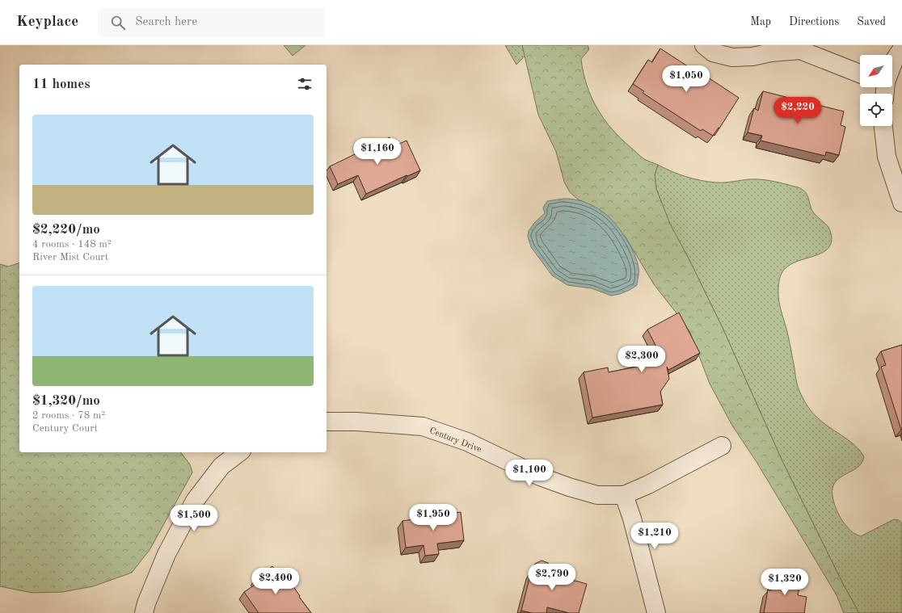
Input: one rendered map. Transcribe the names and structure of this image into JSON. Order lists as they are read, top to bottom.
{
  "streets": {
    "street": ["Century Drive"]
  },
  "north": "bottom left",
  "page": {
    "header": "Keyplace",
    "search": "Search here",
    "nav": ["Map", "Directions", "Saved"],
    "heading": "11 homes",
    "price": [
      "$1,050",
      "$2,220",
      "$1,160",
      "$2,300",
      "$1,100",
      "$1,950",
      "$1,500",
      "$1,210",
      "$2,790",
      "$2,400",
      "$1,320"
    ],
    "list": [
      {
        "name": "$2,220/mo",
        "note": "4 rooms · 148 m² · River Mist Court"
      },
      {
        "name": "$1,320/mo",
        "note": "2 rooms · 78 m² · Century Court"
      }
    ]
  }
}
